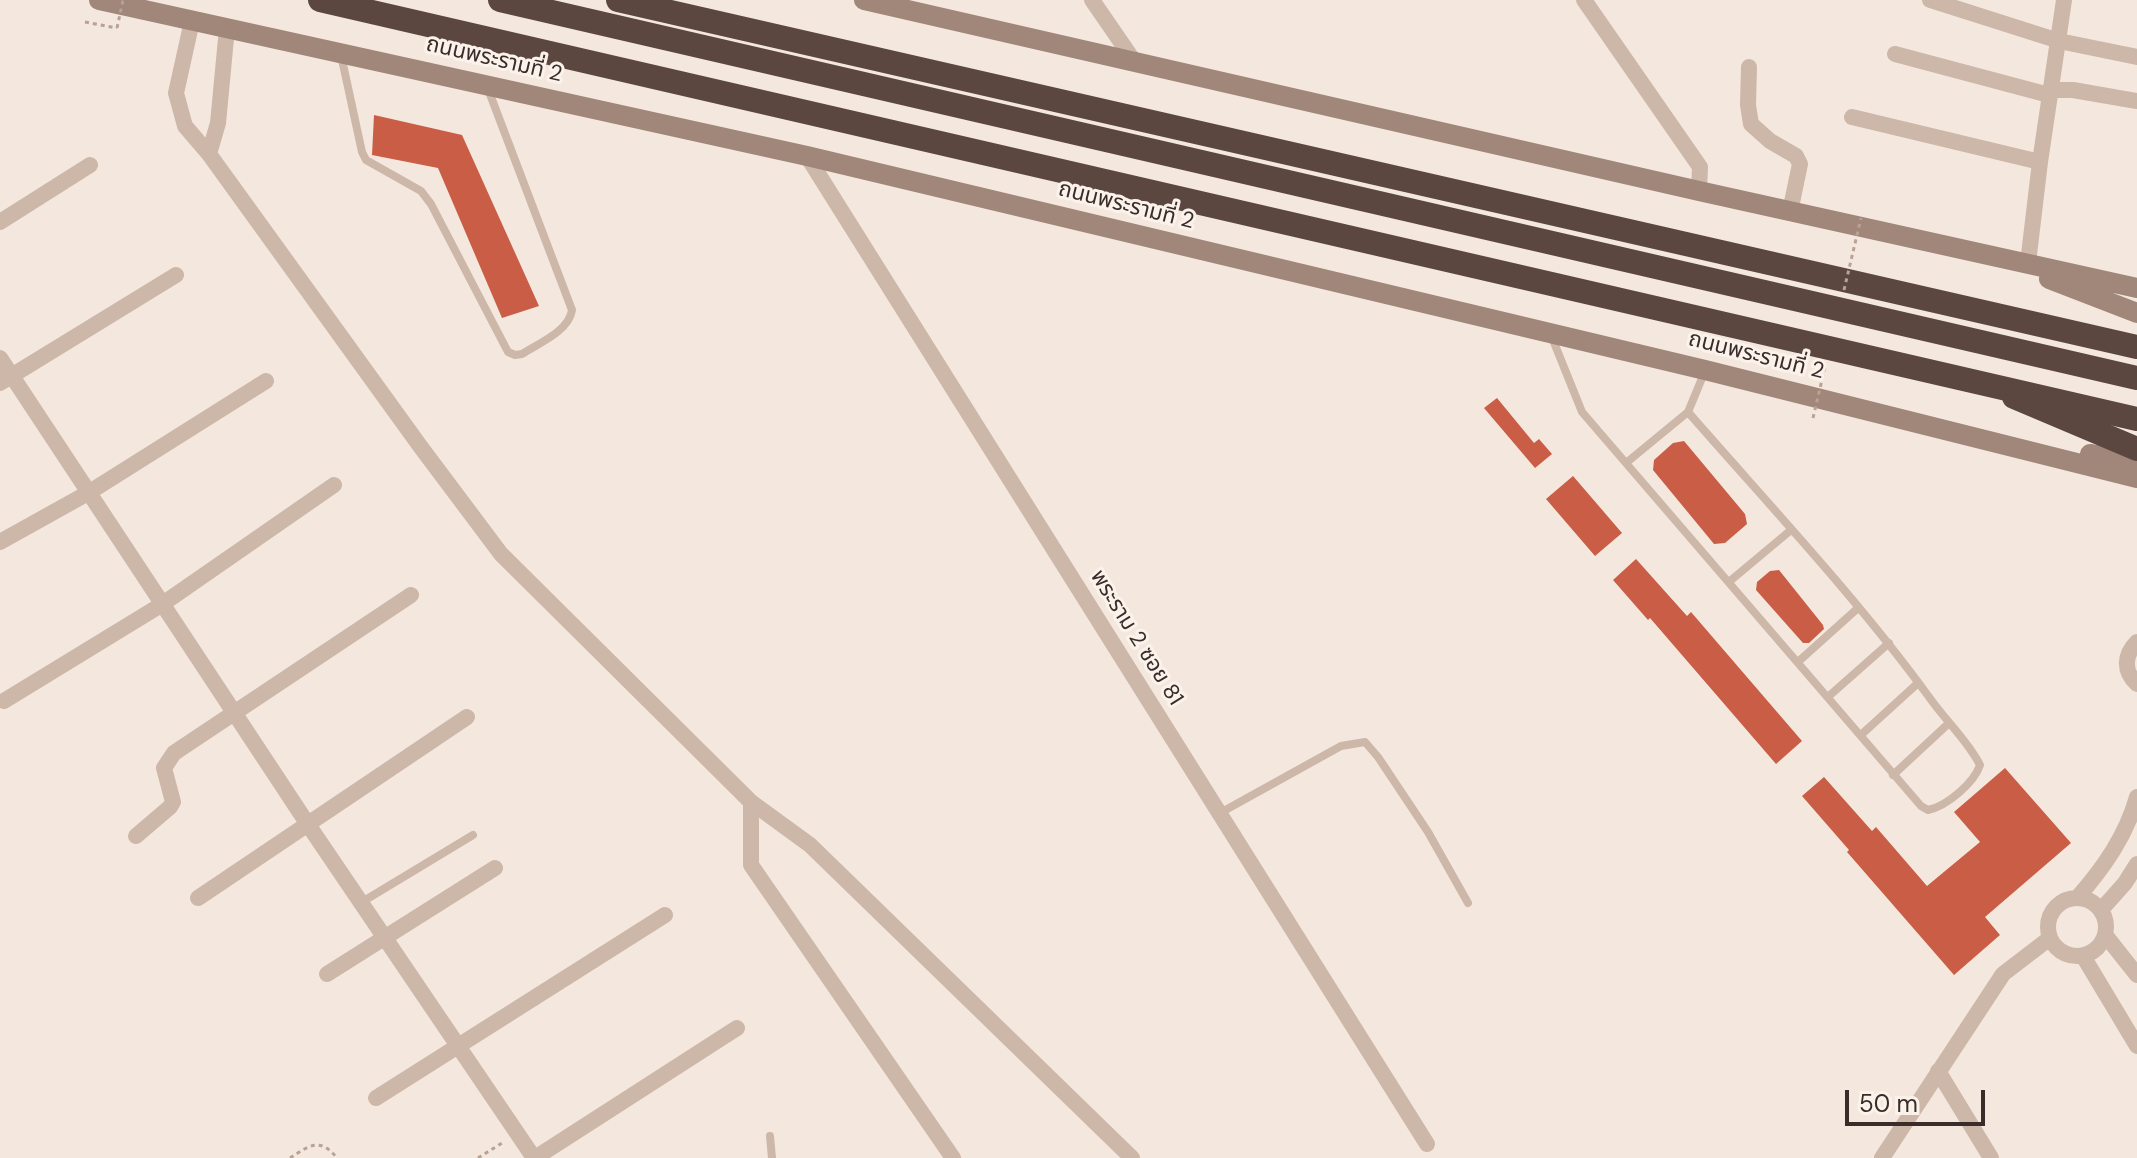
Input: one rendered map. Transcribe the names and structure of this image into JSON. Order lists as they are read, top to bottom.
{
  "streets": {
    "highway": ["ถนนพระรามที่ 2"],
    "street": ["พระราม 2 ซอย 81"]
  },
  "crossings": [
    ["ถนนพระรามที่ 2", "พระราม 2 ซอย 81"]
  ],
  "scale_bar": "50 m"
}
